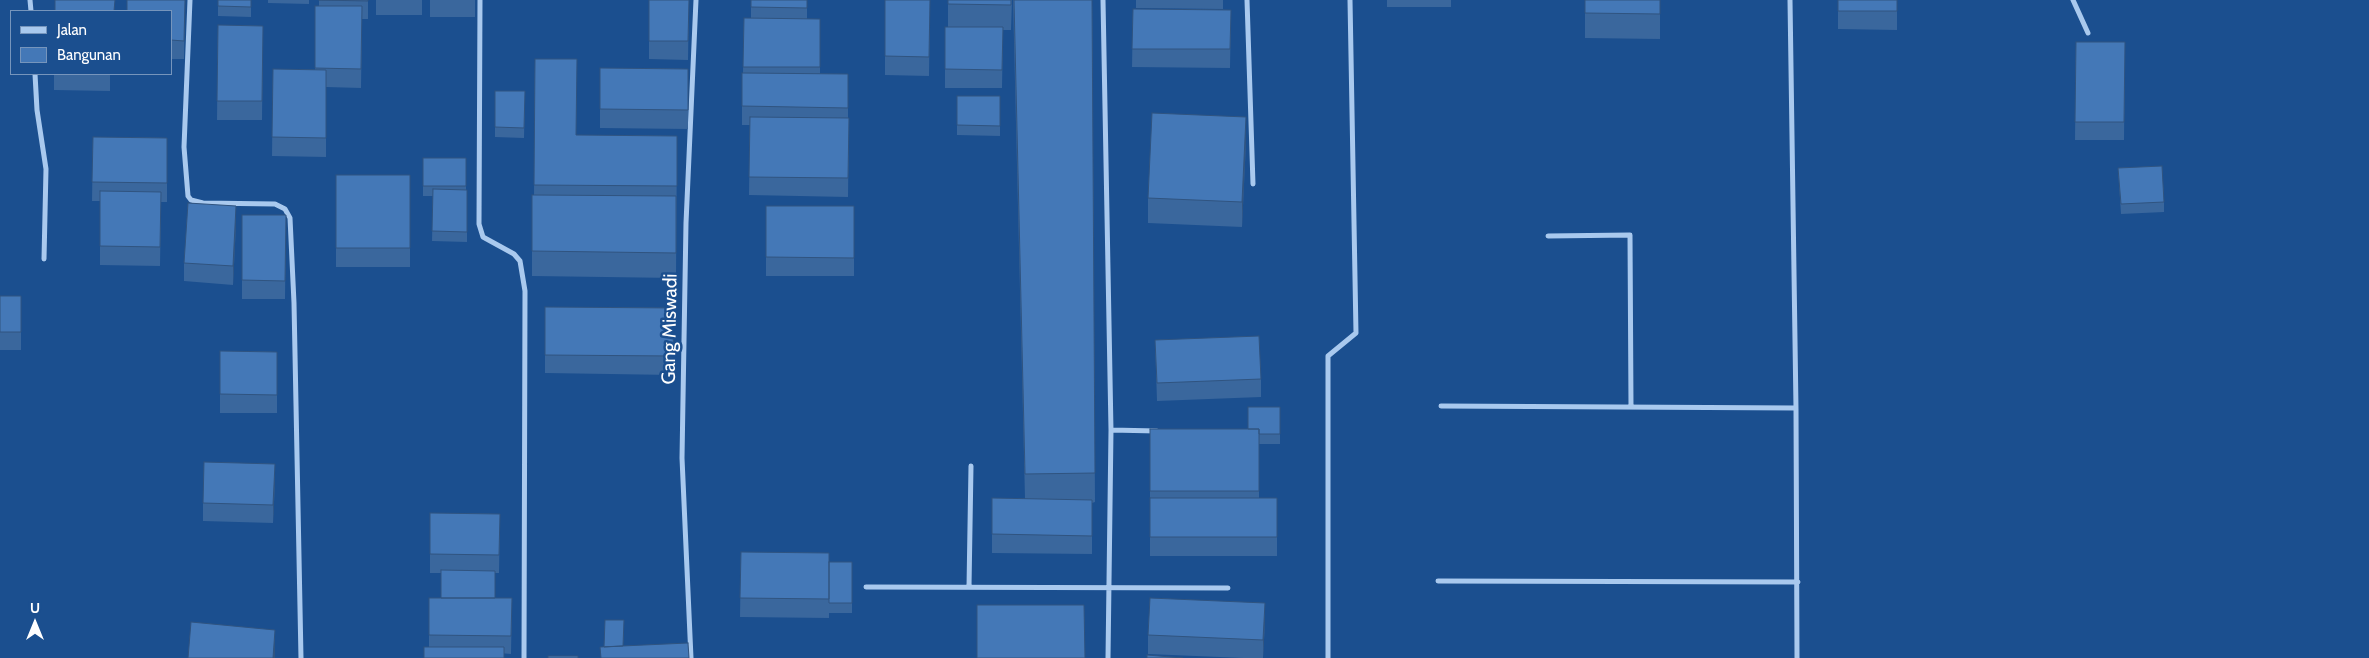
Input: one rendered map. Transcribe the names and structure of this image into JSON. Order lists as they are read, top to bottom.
{
  "streets": {
    "street": ["Gang Miswadi"]
  },
  "legend": ["Jalan", "Bangunan"],
  "north": "top"
}
